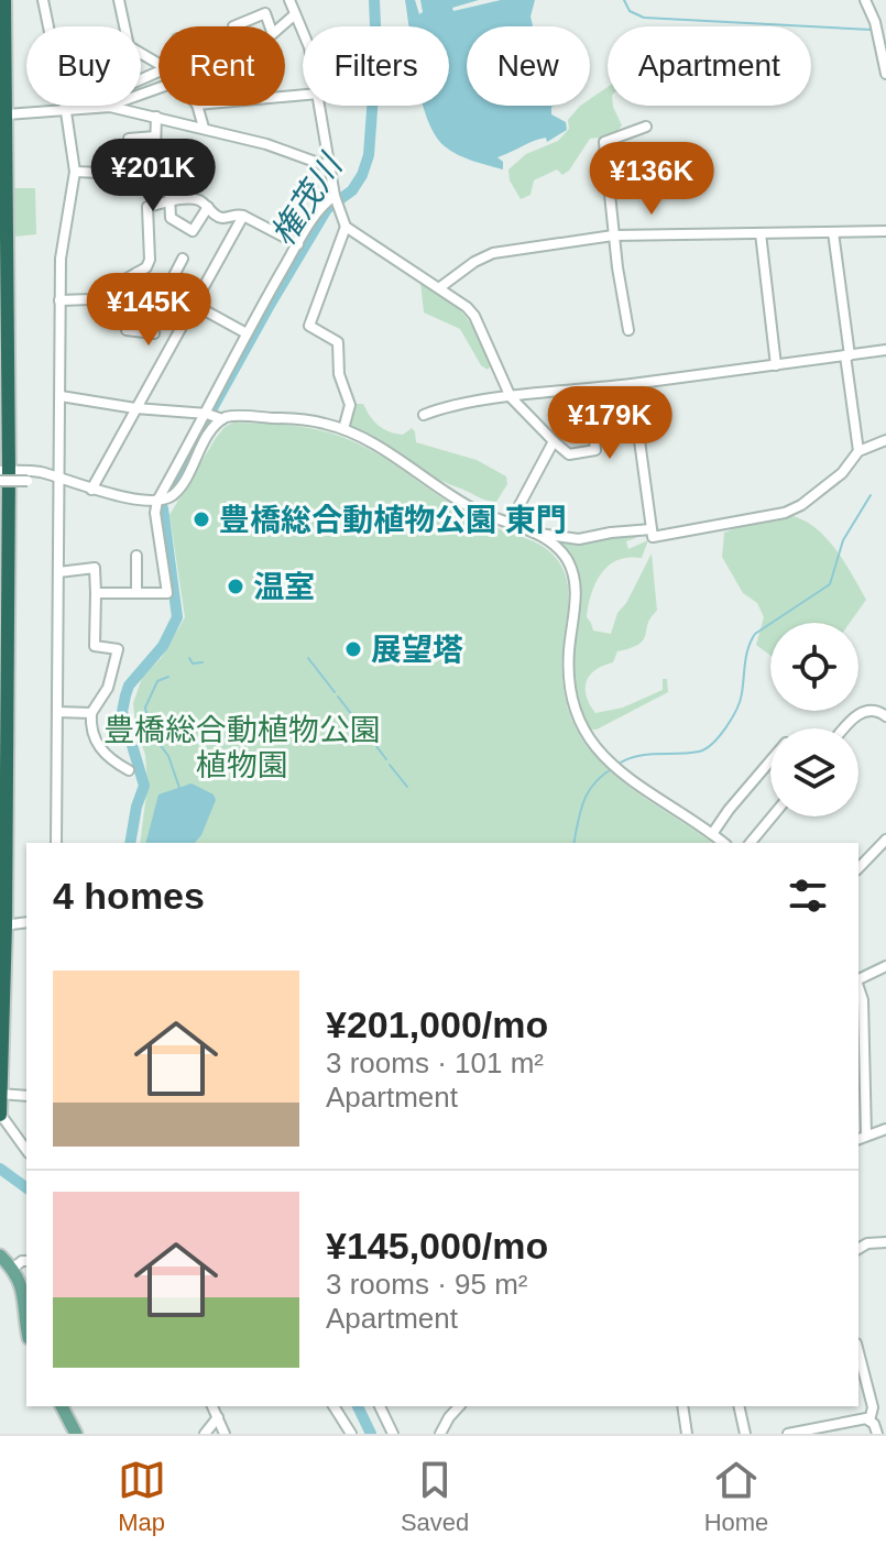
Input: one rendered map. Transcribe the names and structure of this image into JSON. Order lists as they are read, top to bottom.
{
  "water": ["権茂川"],
  "parks": ["豊橋総合動植物公園 植物園"],
  "places": ["豊橋総合動植物公園 東門", "温室", "展望塔"],
  "page": {
    "chip": [
      "Buy",
      "Rent",
      "Filters",
      "New",
      "Apartment"
    ],
    "price": [
      "¥201K",
      "¥136K",
      "¥145K",
      "¥179K"
    ],
    "heading": "4 homes",
    "list": [
      {
        "name": "¥201,000/mo",
        "note": "3 rooms · 101 m² · Apartment"
      },
      {
        "name": "¥145,000/mo",
        "note": "3 rooms · 95 m² · Apartment"
      }
    ],
    "tabs": ["Map", "Saved", "Home"]
  }
}
